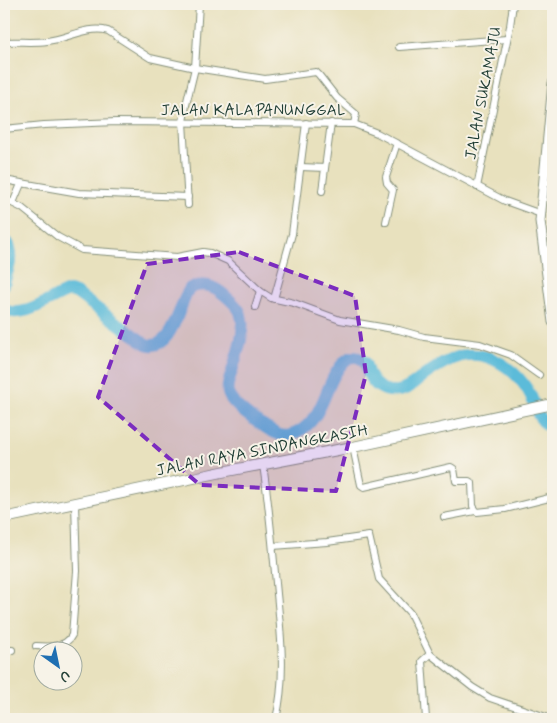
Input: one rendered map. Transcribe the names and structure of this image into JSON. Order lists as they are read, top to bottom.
{
  "streets": {
    "highway": ["JALAN RAYA SINDANGKASIH"],
    "street": ["JALAN SUKAMAJU", "JALAN KALAPANUNGGAL"]
  },
  "crossings": [
    ["JALAN SUKAMAJU", "JALAN KALAPANUNGGAL"]
  ],
  "north": "bottom right"
}
